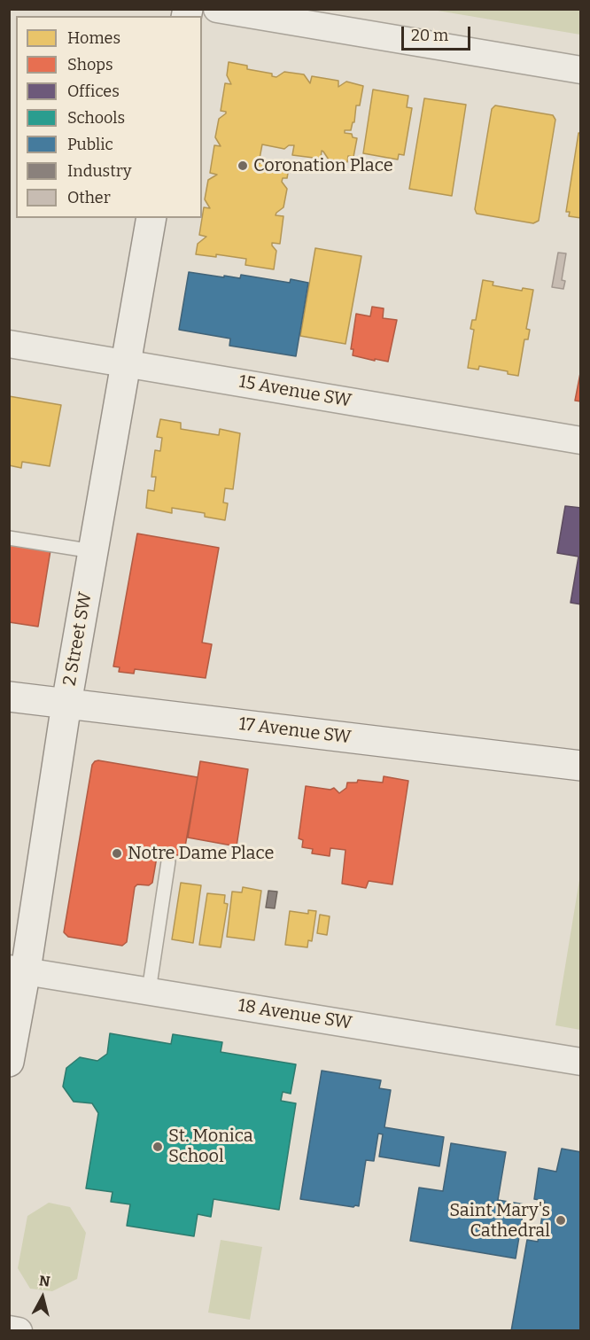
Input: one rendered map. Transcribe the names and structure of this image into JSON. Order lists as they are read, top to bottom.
{
  "streets": {
    "street": [
      "15 Avenue SW",
      "2 Street SW",
      "17 Avenue SW",
      "18 Avenue SW"
    ]
  },
  "crossings": [
    ["15 Avenue SW", "2 Street SW"],
    ["2 Street SW", "17 Avenue SW"],
    ["2 Street SW", "18 Avenue SW"]
  ],
  "places": [
    "Coronation Place",
    "Notre Dame Place",
    "St. Monica School",
    "Saint Mary's Cathedral"
  ],
  "legend": [
    "Homes",
    "Shops",
    "Offices",
    "Schools",
    "Public",
    "Industry",
    "Other"
  ],
  "scale_bar": "20 m",
  "north": "top"
}
